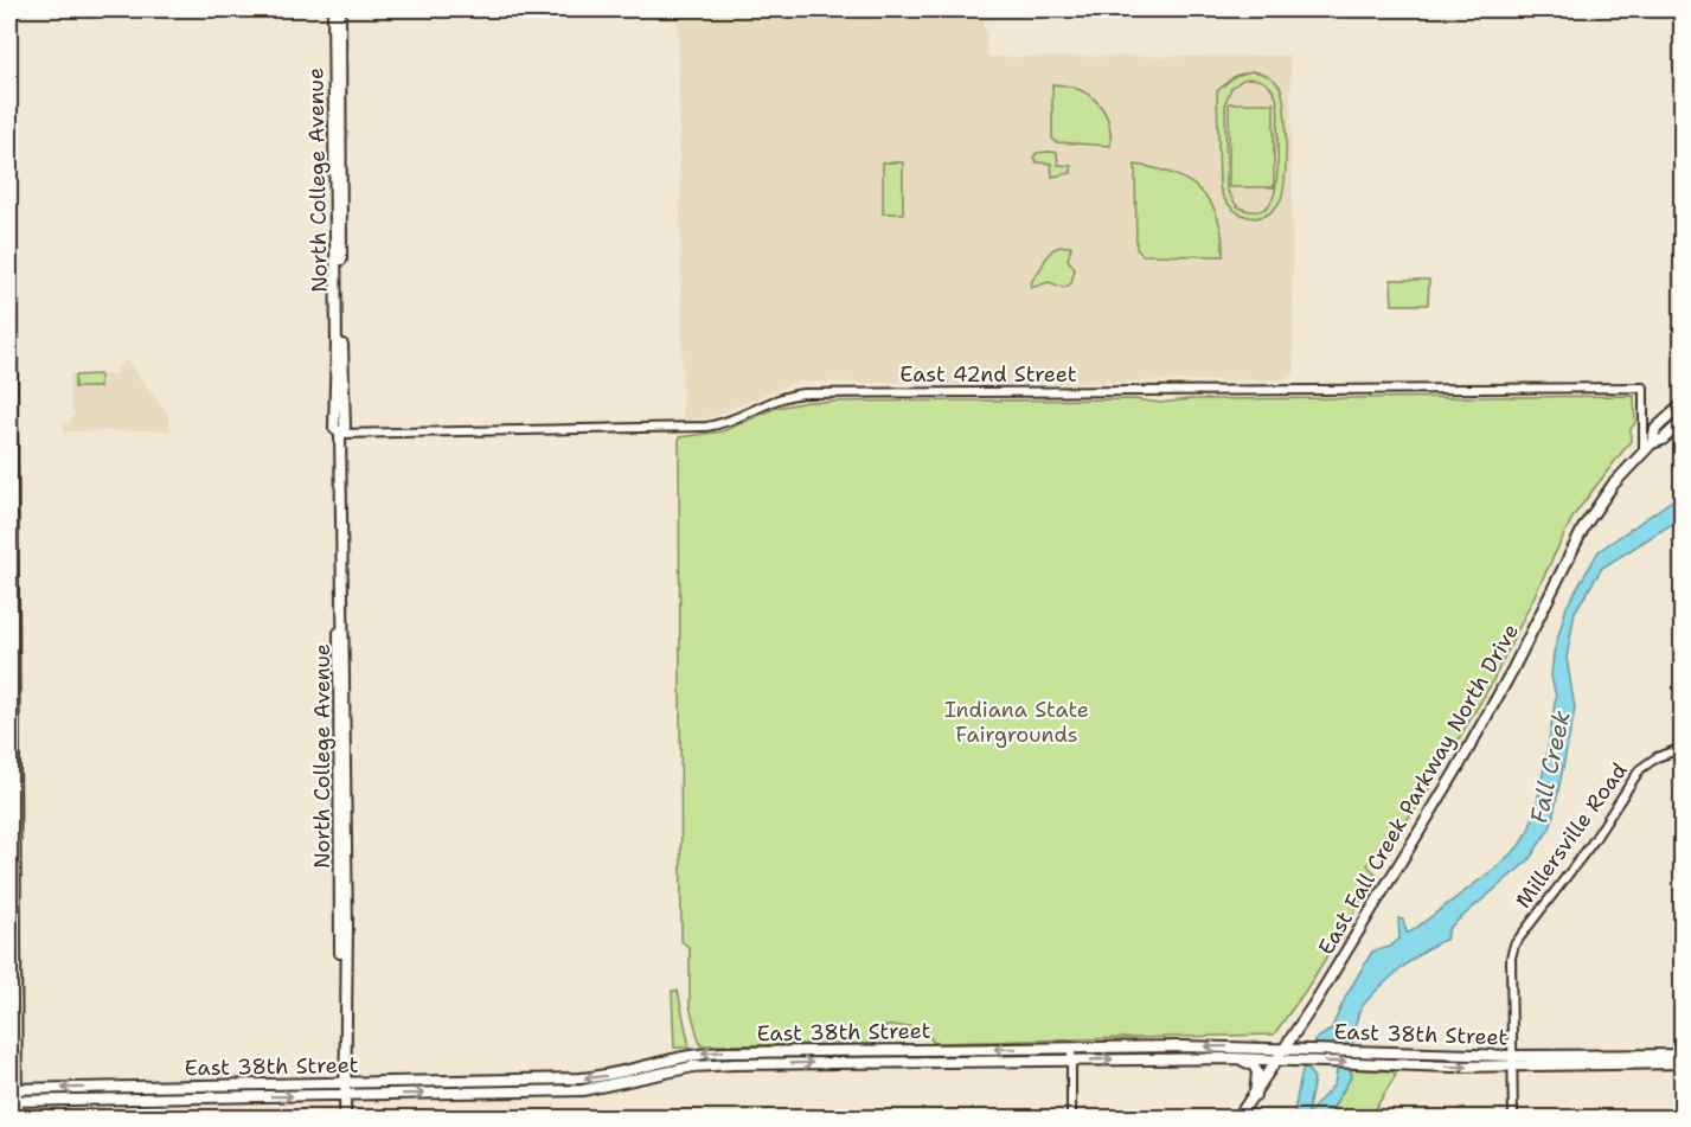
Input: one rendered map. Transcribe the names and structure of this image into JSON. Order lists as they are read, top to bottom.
{
  "streets": {
    "main road": ["North College Avenue", "East Fall Creek Parkway North Drive", "East 38th Street"],
    "street": ["East 42nd Street", "Millersville Road"]
  },
  "crossings": [
    ["North College Avenue", "East 42nd Street"],
    ["North College Avenue", "East 38th Street"],
    ["East 42nd Street", "East Fall Creek Parkway North Drive"],
    ["East Fall Creek Parkway North Drive", "East 38th Street"],
    ["Millersville Road", "East 38th Street"]
  ],
  "water": ["Fall Creek"],
  "parks": ["Indiana State Fairgrounds"]
}
